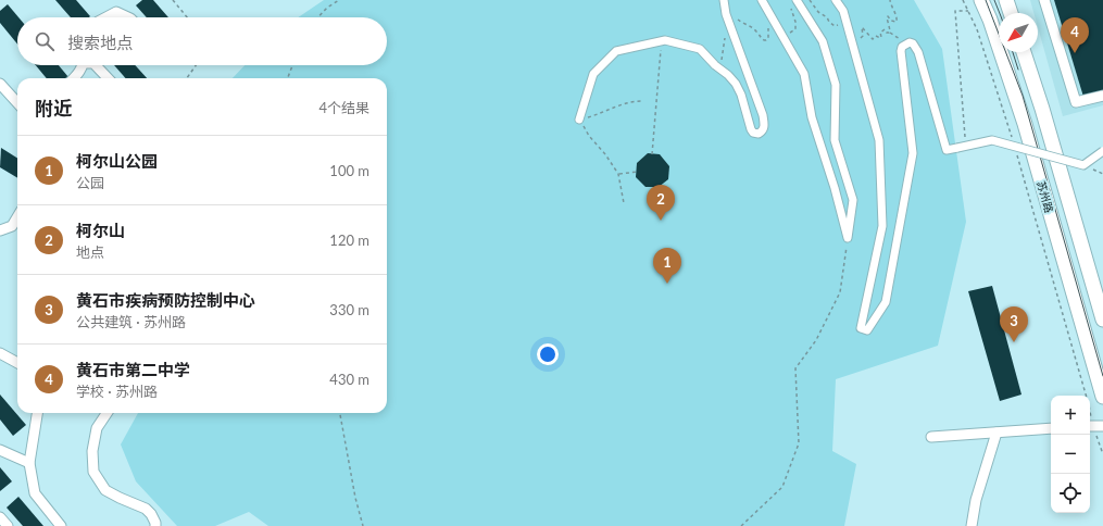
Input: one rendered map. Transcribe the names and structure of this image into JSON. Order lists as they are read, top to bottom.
{
  "streets": {
    "main road": ["苏州路"]
  },
  "north": "bottom left",
  "page": {
    "pins": [
      "4",
      "2",
      "1",
      "3"
    ],
    "search": "搜索地点",
    "heading": ["附近", "4个结果"],
    "list": [
      {
        "mark": "1",
        "name": "柯尔山公园",
        "note": "公园",
        "value": "100 m"
      },
      {
        "mark": "2",
        "name": "柯尔山",
        "note": "地点",
        "value": "120 m"
      },
      {
        "mark": "3",
        "name": "黄石市疾病预防控制中心",
        "note": "公共建筑 · 苏州路",
        "value": "330 m"
      },
      {
        "mark": "4",
        "name": "黄石市第二中学",
        "note": "学校 · 苏州路",
        "value": "430 m"
      }
    ],
    "map_buttons": ["+", "−"]
  }
}
